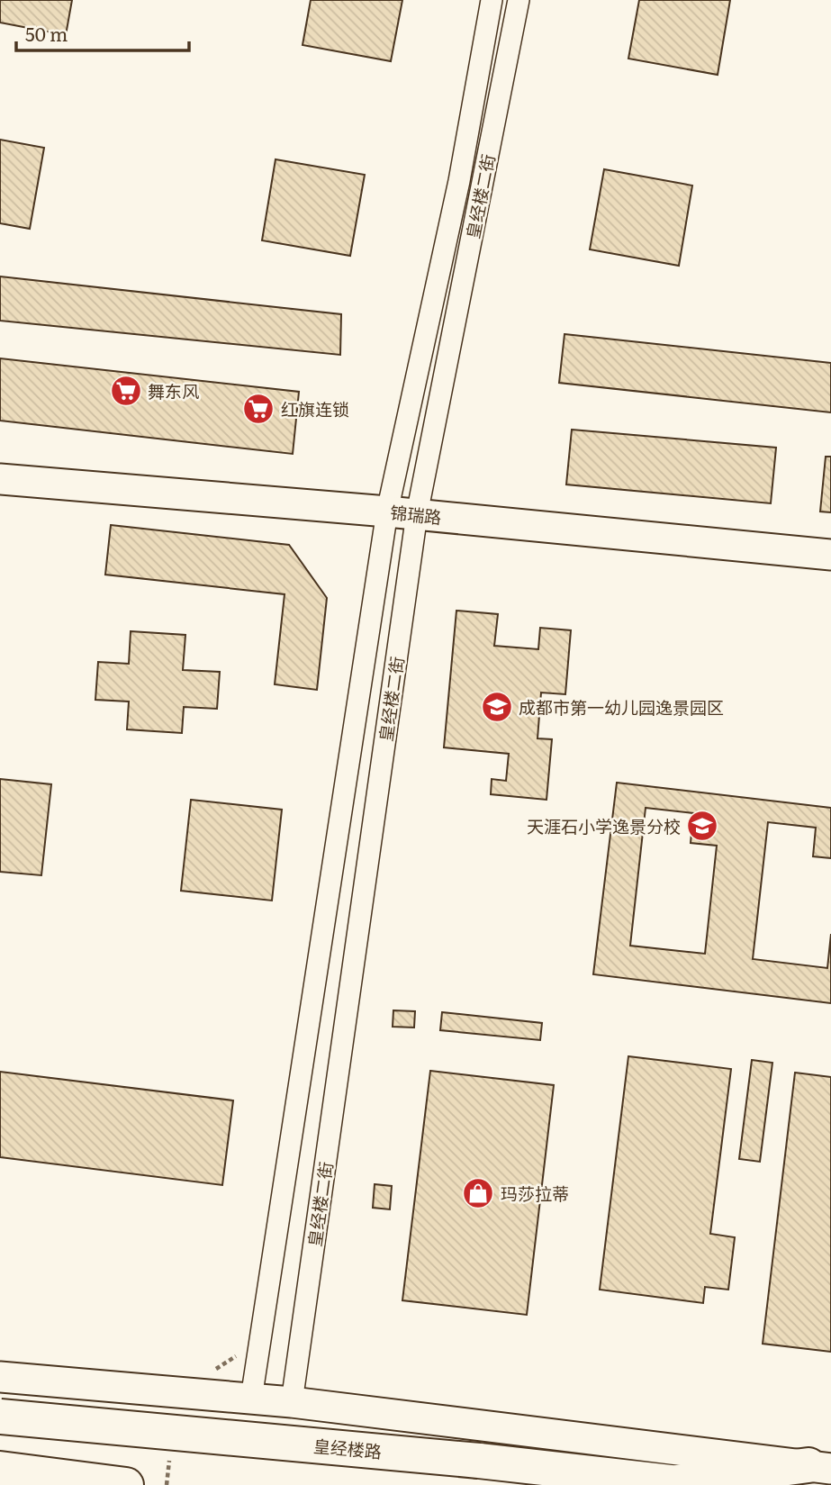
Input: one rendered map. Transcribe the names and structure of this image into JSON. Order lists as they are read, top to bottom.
{
  "streets": {
    "highway": ["皇经楼路"],
    "street": ["皇经楼二街", "锦瑞路"]
  },
  "crossings": [
    ["皇经楼二街", "锦瑞路"]
  ],
  "places": {
    "supermarket": ["舞东风", "红旗连锁"],
    "school or university": ["成都市第一幼儿园逸景园区", "天涯石小学逸景分校"],
    "shop": ["玛莎拉蒂"]
  },
  "scale_bar": "50 m"
}
